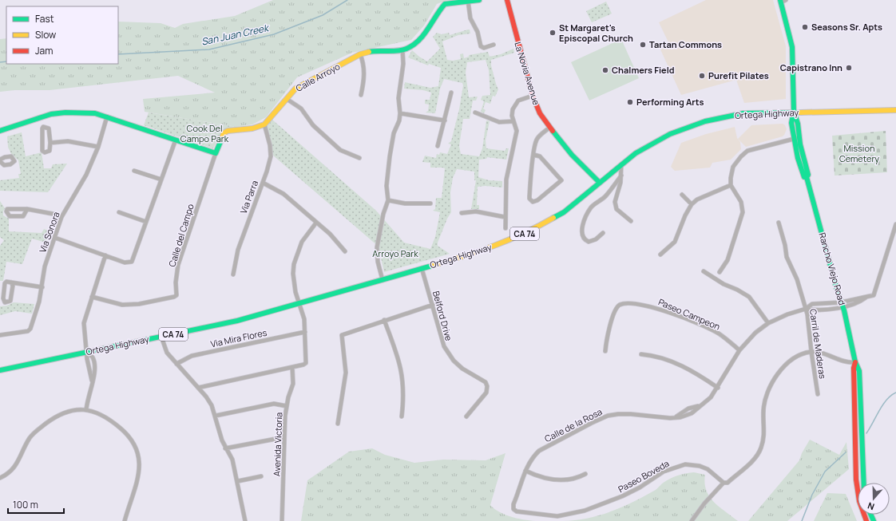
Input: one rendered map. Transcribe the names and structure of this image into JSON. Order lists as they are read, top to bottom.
{
  "streets": {
    "main road": [
      "La Novia Avenue",
      "Calle Arroyo",
      "Ortega Highway",
      "CA 74",
      "Rancho Viejo Road"
    ],
    "street": [
      "Via Parra",
      "Via Sonora",
      "Calle del Campo",
      "Paseo Campeon",
      "Belford Drive",
      "Via Mira Flores",
      "Carril de Maderas",
      "Calle de la Rosa",
      "Avenida Victoria",
      "Paseo Boveda"
    ]
  },
  "crossings": [
    ["La Novia Avenue", "Ortega Highway"],
    ["Calle Arroyo", "Via Parra"],
    ["Ortega Highway", "Rancho Viejo Road"],
    ["Ortega Highway", "Belford Drive"],
    ["Rancho Viejo Road", "Calle de la Rosa"],
    ["Paseo Campeon", "Calle de la Rosa"],
    ["Carril de Maderas", "Calle de la Rosa"],
    ["Calle de la Rosa", "Paseo Boveda"]
  ],
  "water": ["San Juan Creek"],
  "parks": ["Cook Del Campo Park", "Mission Cemetery", "Arroyo Park"],
  "places": [
    "Seasons Sr. Apts",
    "St Margaret's Episcopal Church",
    "Tartan Commons",
    "Capistrano Inn",
    "Chalmers Field",
    "Purefit Pilates",
    "Performing Arts"
  ],
  "legend": ["Fast", "Slow", "Jam"],
  "scale_bar": "100 m",
  "north": "bottom"
}
